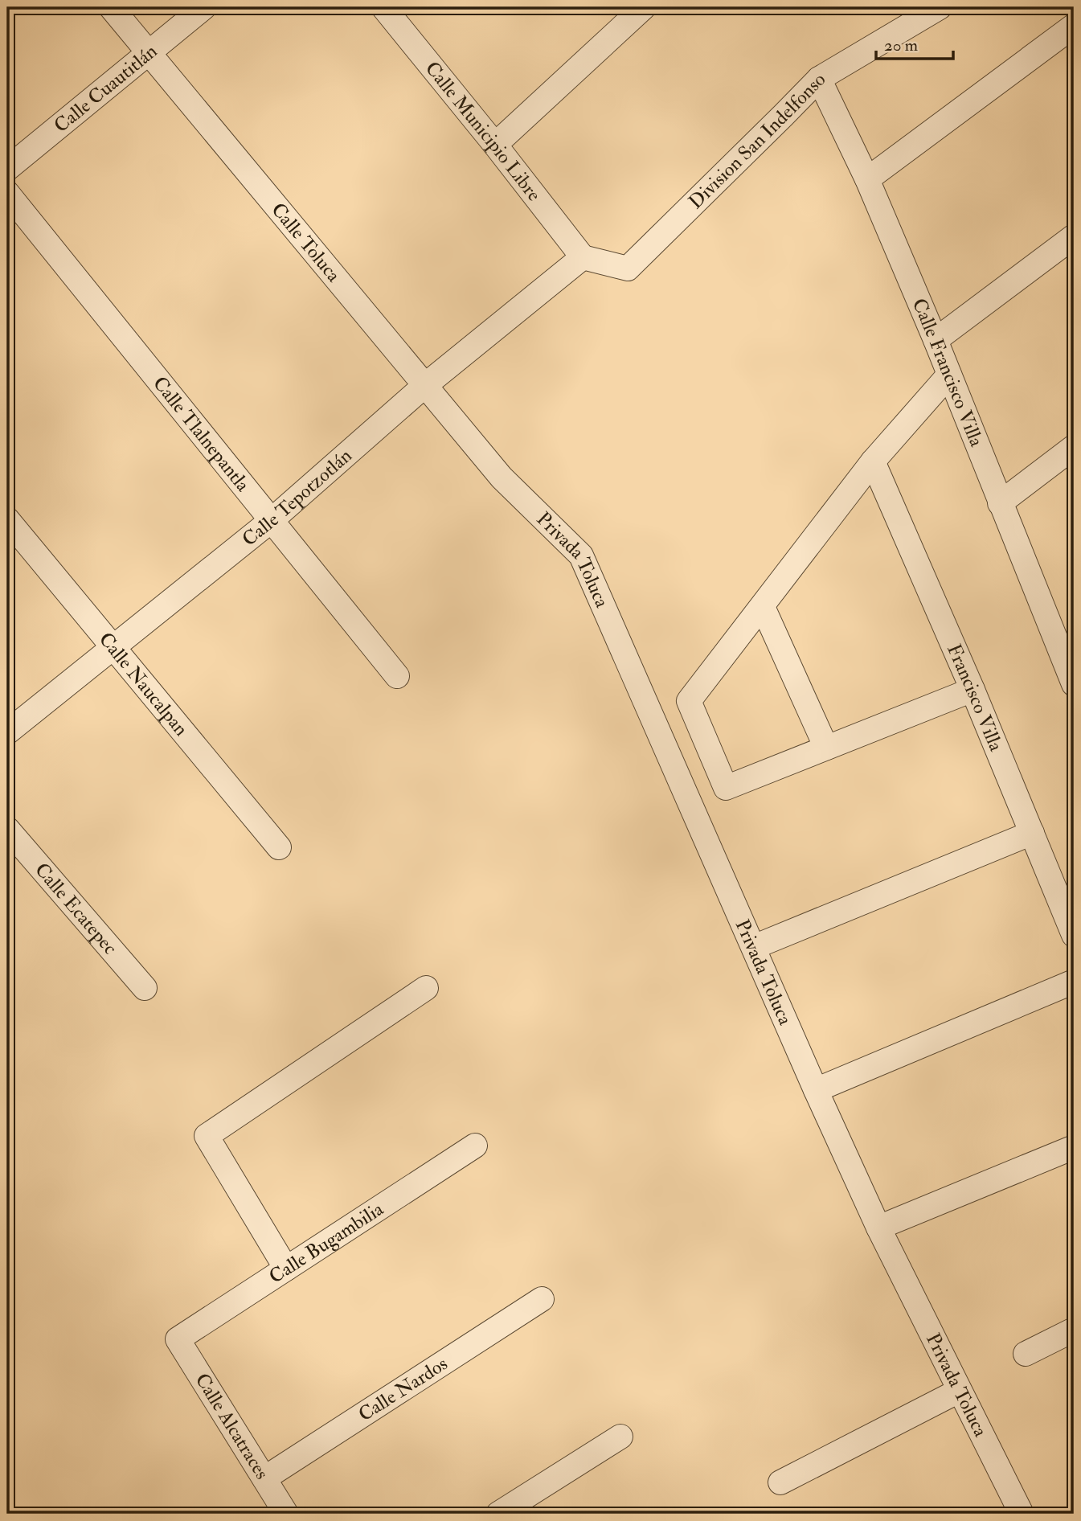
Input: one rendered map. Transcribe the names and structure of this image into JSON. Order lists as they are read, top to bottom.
{
  "streets": {
    "street": [
      "Calle Cuautitlán",
      "Calle Municipio Libre",
      "Division San Indelfonso",
      "Calle Toluca",
      "Calle Francisco Villa",
      "Calle Tlalnepantla",
      "Calle Tepotzotlán",
      "Privada Toluca",
      "Calle Naucalpan",
      "Francisco Villa",
      "Calle Ecatepec",
      "Calle Bugambilia",
      "Calle Nardos",
      "Calle Alcatraces"
    ]
  },
  "crossings": [
    ["Calle Cuautitlán", "Calle Toluca"],
    ["Calle Municipio Libre", "Division San Indelfonso"],
    ["Calle Municipio Libre", "Calle Tepotzotlán"],
    ["Division San Indelfonso", "Calle Francisco Villa"],
    ["Division San Indelfonso", "Calle Tepotzotlán"],
    ["Calle Toluca", "Calle Tepotzotlán"],
    ["Calle Toluca", "Privada Toluca"],
    ["Calle Tlalnepantla", "Calle Tepotzotlán"],
    ["Calle Tepotzotlán", "Calle Naucalpan"],
    ["Calle Bugambilia", "Calle Alcatraces"],
    ["Calle Nardos", "Calle Alcatraces"]
  ],
  "scale_bar": "20 m"
}
